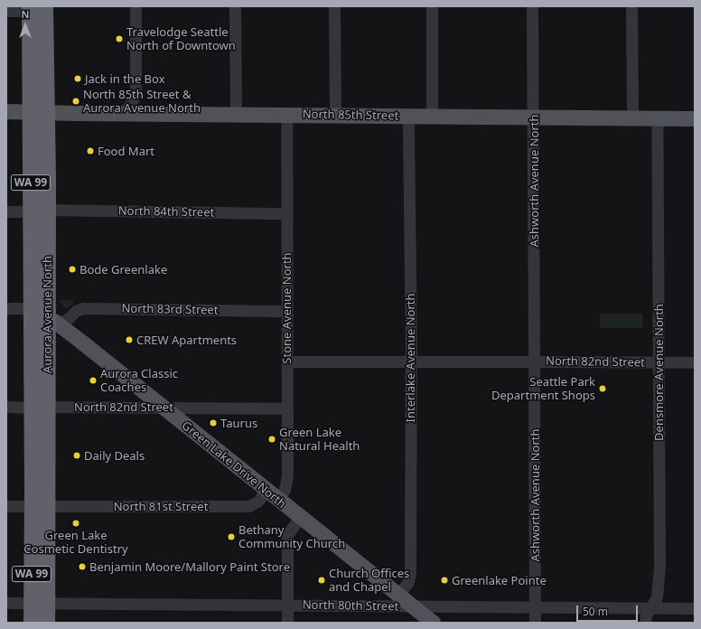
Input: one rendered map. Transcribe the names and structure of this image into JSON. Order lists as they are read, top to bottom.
{
  "streets": {
    "highway": ["WA 99", "Aurora Avenue North"],
    "main road": ["North 85th Street", "Green Lake Drive North"],
    "street": [
      "Ashworth Avenue North",
      "North 84th Street",
      "Stone Avenue North",
      "North 83rd Street",
      "Interlake Avenue North",
      "North 82nd Street",
      "Densmore Avenue North",
      "North 81st Street",
      "North 80th Street"
    ]
  },
  "crossings": [
    ["North 85th Street", "Ashworth Avenue North"],
    ["North 85th Street", "Stone Avenue North"],
    ["North 85th Street", "Aurora Avenue North"],
    ["North 85th Street", "Interlake Avenue North"],
    ["North 85th Street", "Densmore Avenue North"],
    ["Ashworth Avenue North", "North 82nd Street"],
    ["Ashworth Avenue North", "North 80th Street"],
    ["North 84th Street", "Stone Avenue North"],
    ["North 84th Street", "Aurora Avenue North"],
    ["Stone Avenue North", "North 83rd Street"],
    ["Stone Avenue North", "North 82nd Street"],
    ["Stone Avenue North", "Green Lake Drive North"],
    ["Stone Avenue North", "North 81st Street"],
    ["North 83rd Street", "Aurora Avenue North"],
    ["North 83rd Street", "Green Lake Drive North"],
    ["Aurora Avenue North", "North 82nd Street"],
    ["Aurora Avenue North", "Green Lake Drive North"],
    ["Aurora Avenue North", "North 81st Street"],
    ["Aurora Avenue North", "North 80th Street"],
    ["Interlake Avenue North", "North 82nd Street"],
    ["Interlake Avenue North", "Green Lake Drive North"],
    ["North 82nd Street", "Densmore Avenue North"],
    ["North 82nd Street", "Green Lake Drive North"],
    ["Densmore Avenue North", "North 80th Street"],
    ["Green Lake Drive North", "North 81st Street"],
    ["Green Lake Drive North", "North 80th Street"]
  ],
  "places": [
    "Travelodge Seattle North of Downtown",
    "Jack in the Box",
    "North 85th Street & Aurora Avenue North",
    "Food Mart",
    "Bode Greenlake",
    "CREW Apartments",
    "Aurora Classic Coaches",
    "Seattle Park Department Shops",
    "Taurus",
    "Green Lake Natural Health",
    "Daily Deals",
    "Green Lake Cosmetic Dentistry",
    "Bethany Community Church",
    "Benjamin Moore/Mallory Paint Store",
    "Church Offices and Chapel",
    "Greenlake Pointe"
  ],
  "scale_bar": "50 m",
  "north": "top"
}
